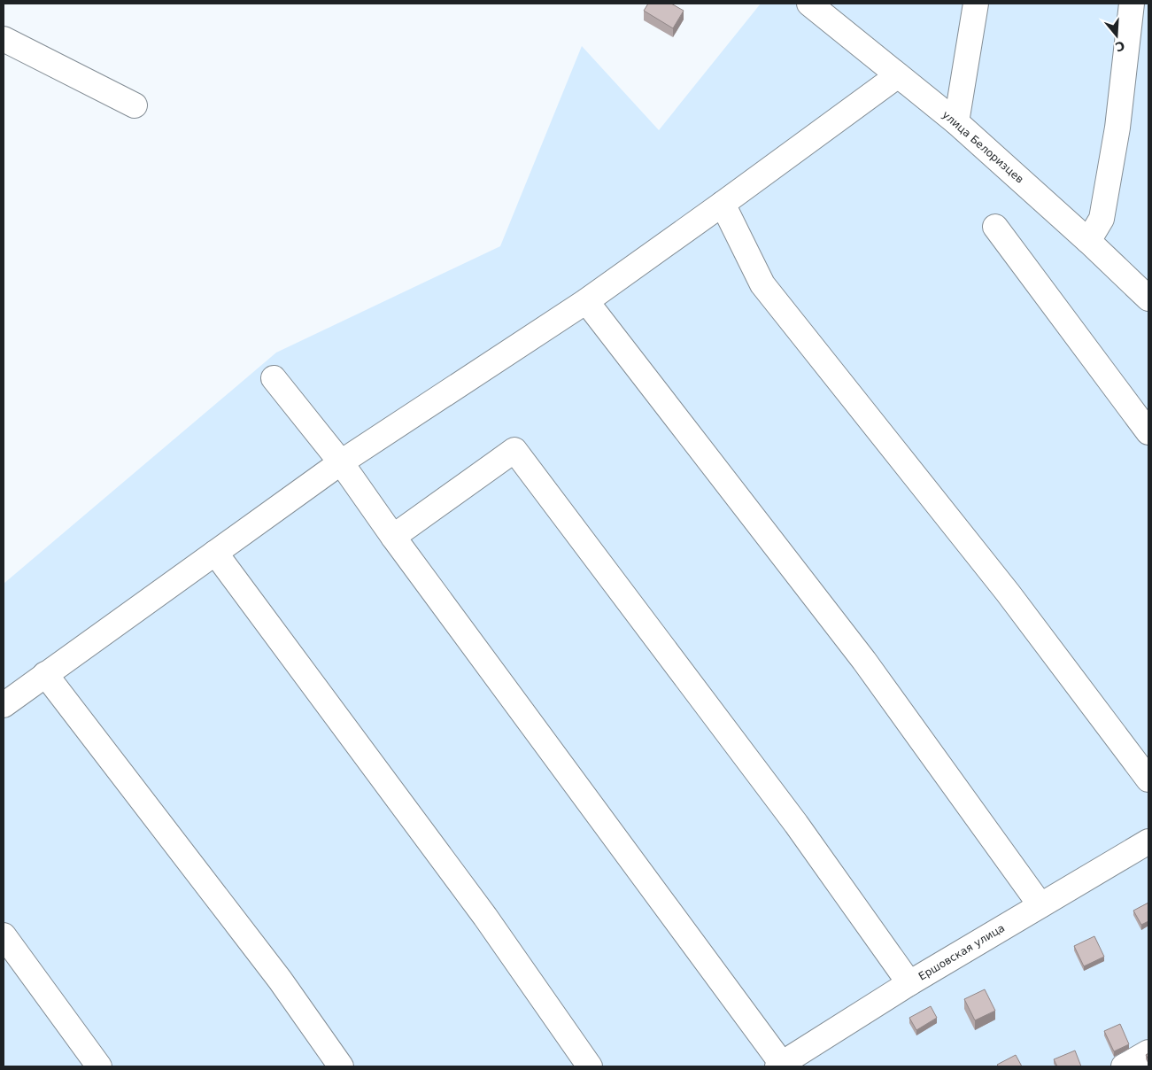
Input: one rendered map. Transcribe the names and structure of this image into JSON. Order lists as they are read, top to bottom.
{
  "streets": {
    "street": ["улица Белоризцев", "Ершовская улица"]
  },
  "north": "bottom"
}
